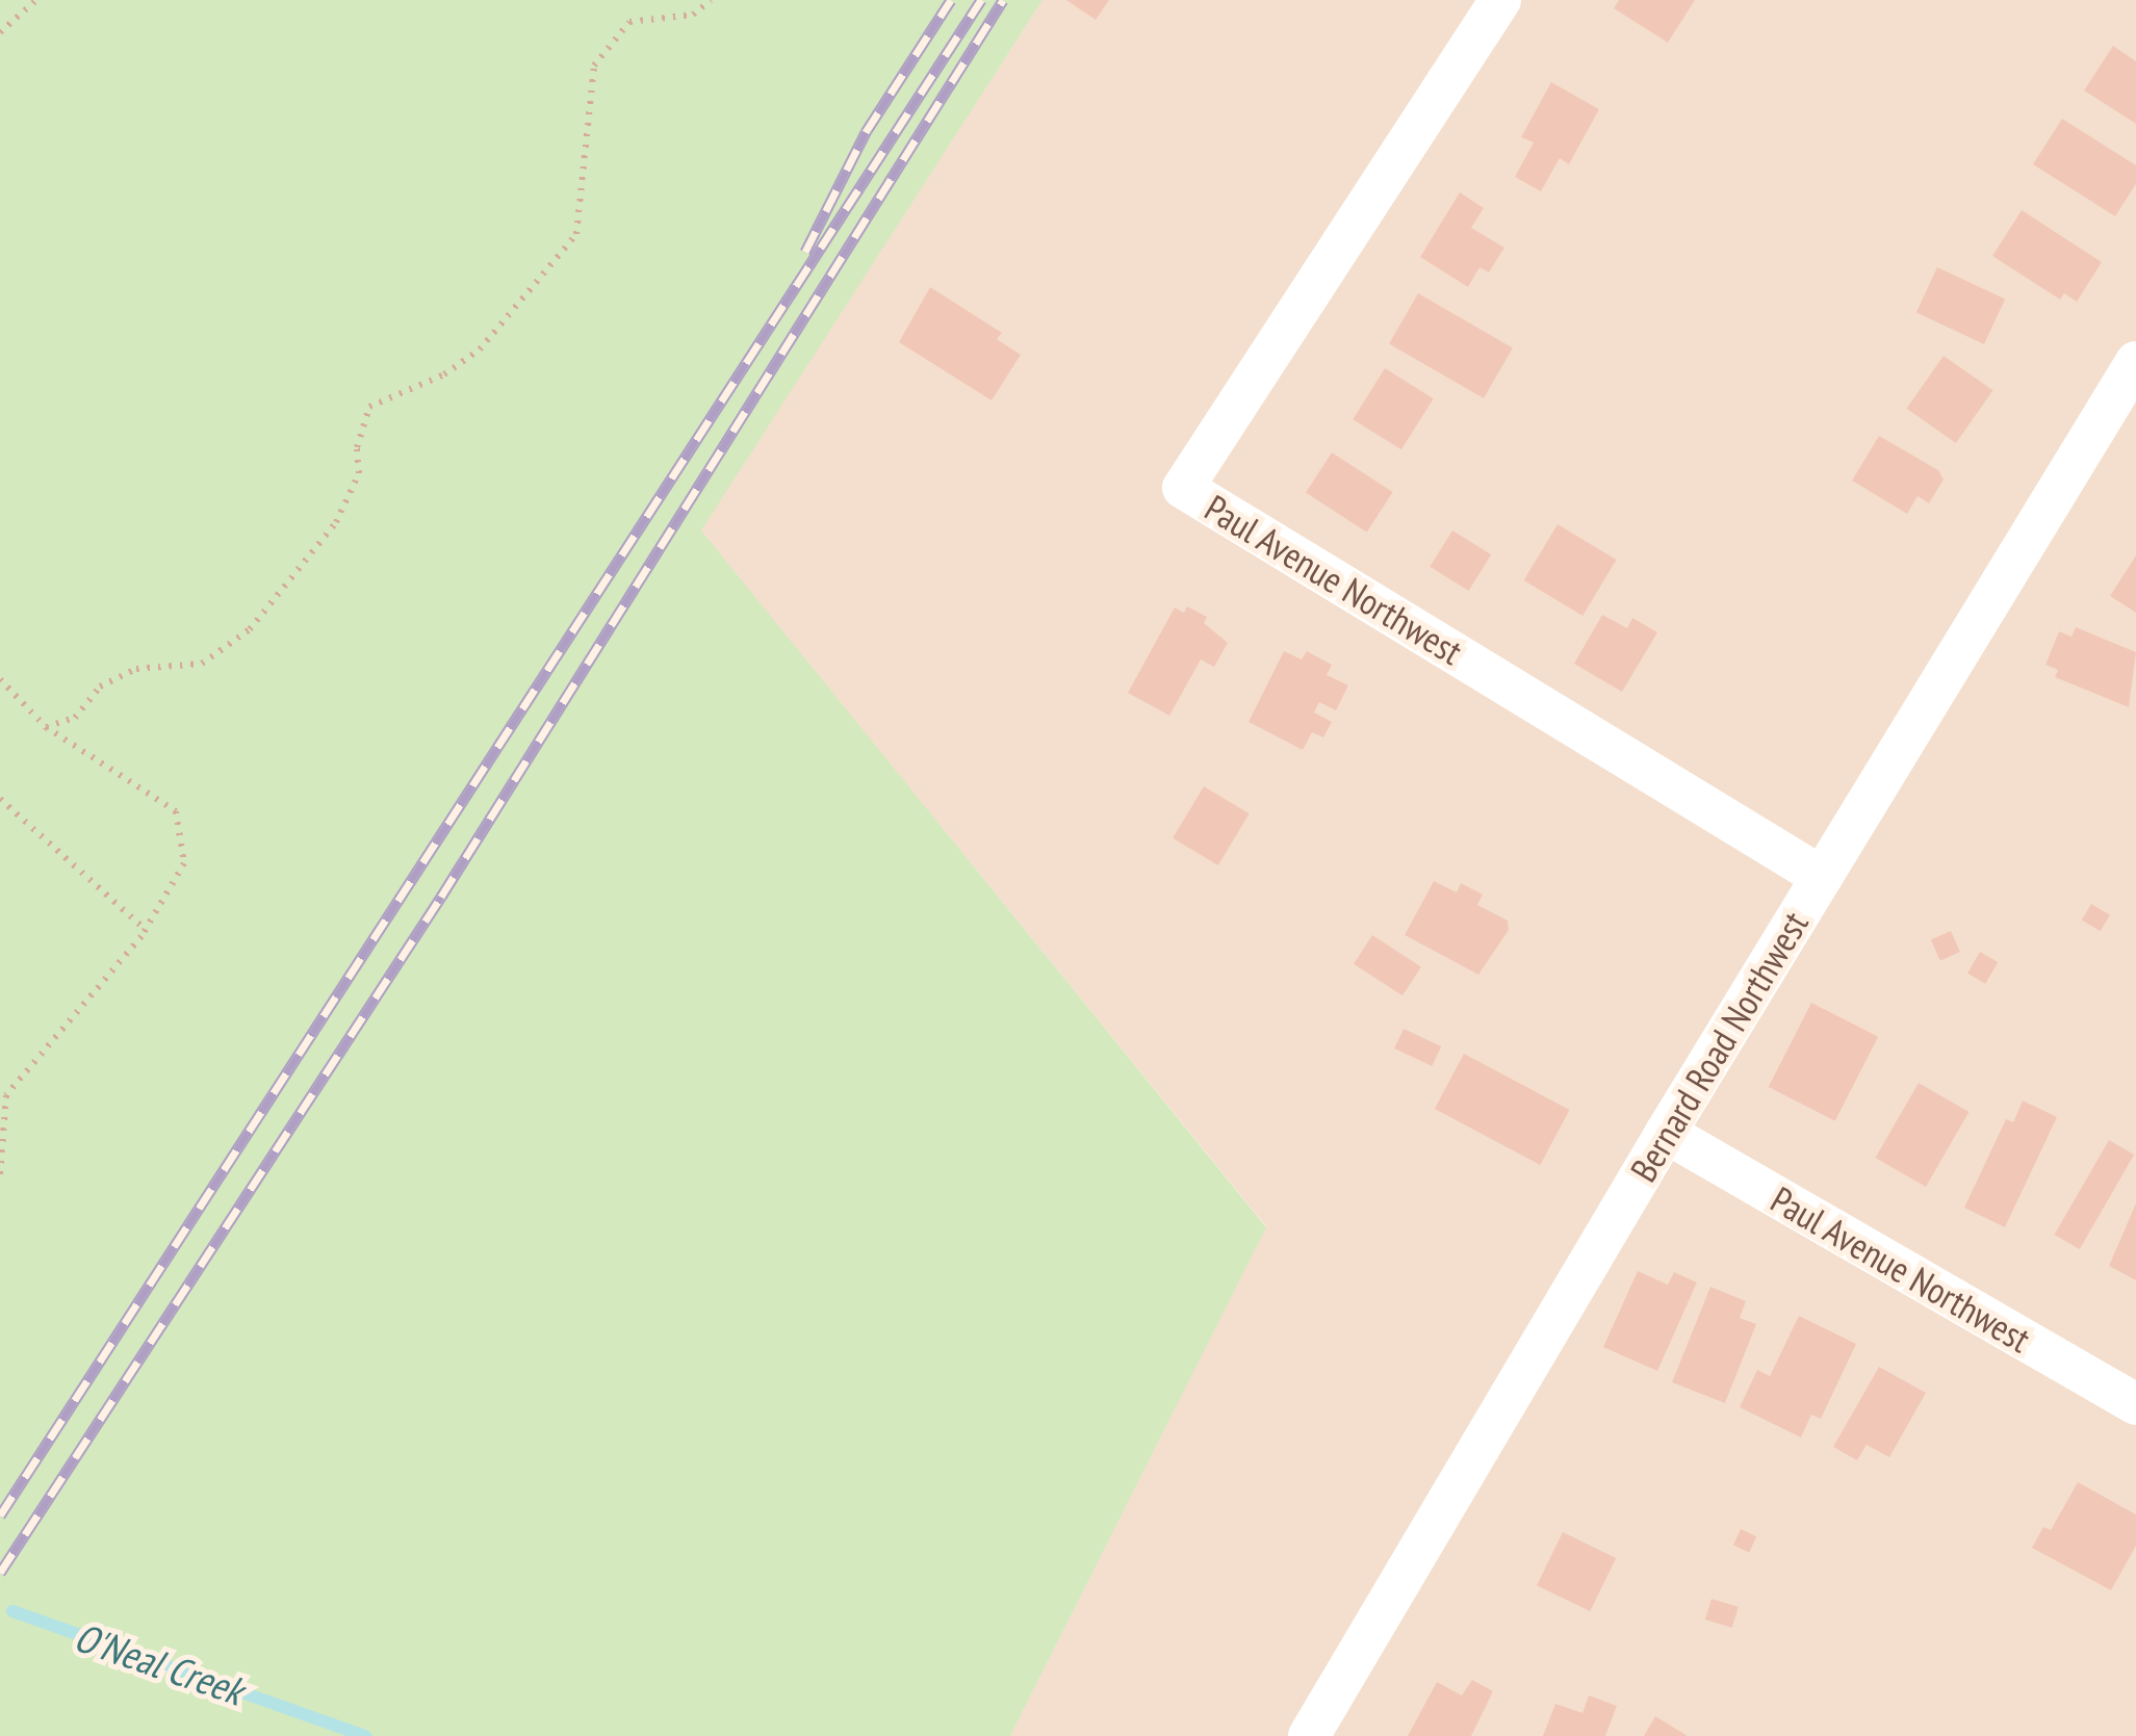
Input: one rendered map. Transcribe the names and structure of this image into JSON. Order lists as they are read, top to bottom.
{
  "streets": {
    "street": ["Paul Avenue Northwest", "Bernard Road Northwest"]
  },
  "crossings": [
    ["Paul Avenue Northwest", "Bernard Road Northwest"]
  ],
  "water": ["O'Neal Creek"]
}
